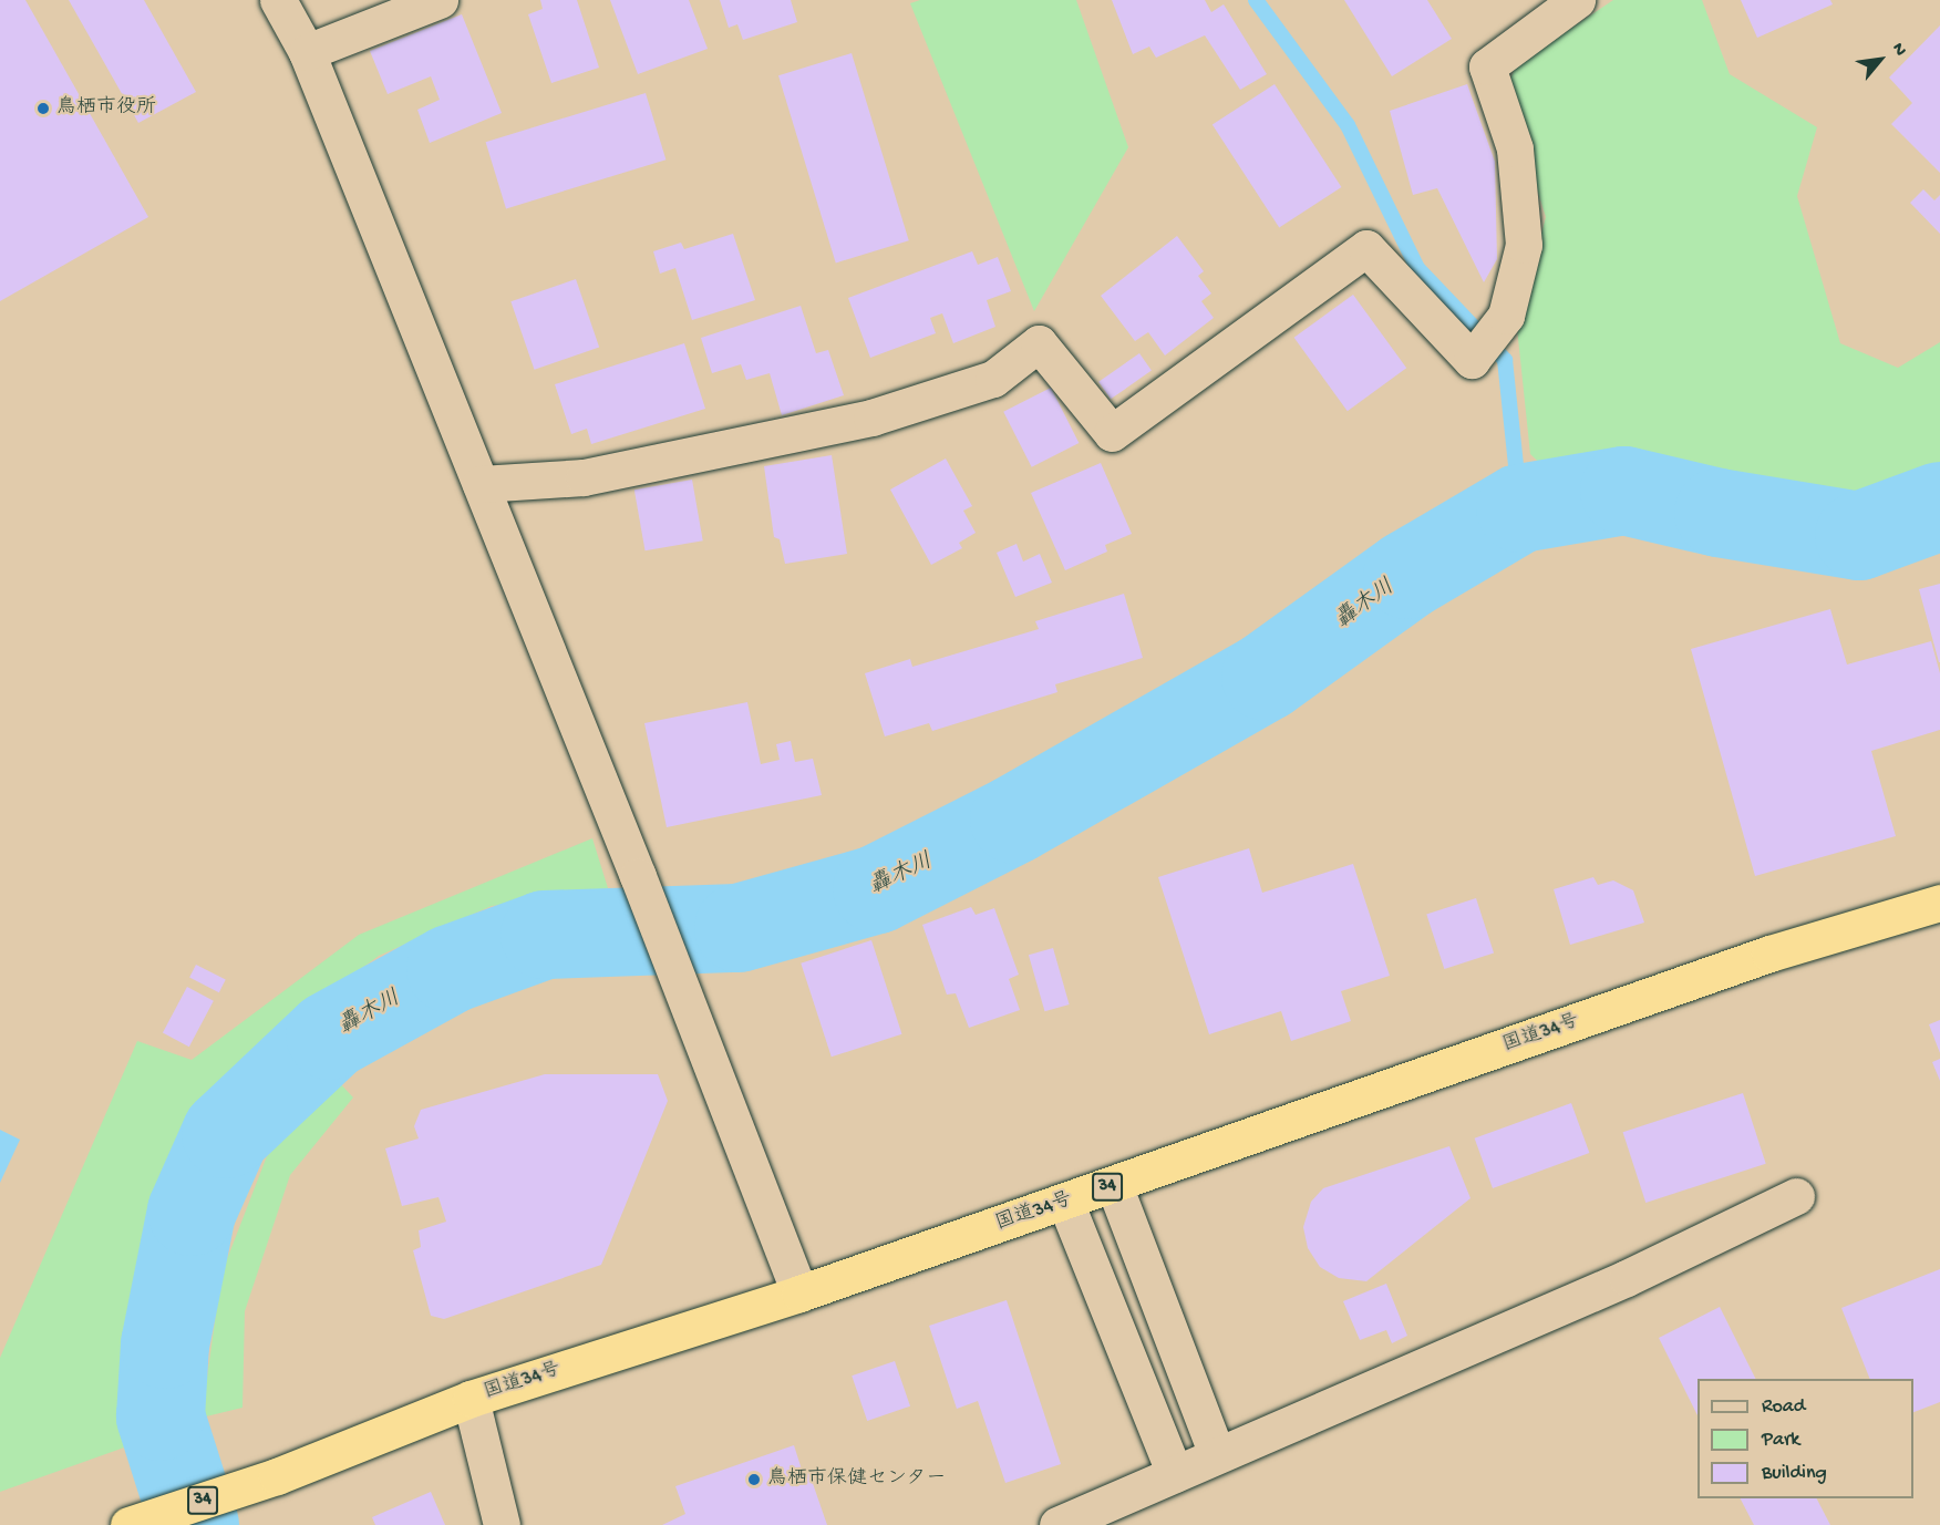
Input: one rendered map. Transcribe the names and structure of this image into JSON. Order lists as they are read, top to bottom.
{
  "streets": {
    "highway": ["国道34号", "34"]
  },
  "water": ["轟木川"],
  "places": ["鳥栖市役所", "鳥栖市保健センター"],
  "legend": ["Road", "Park", "Building"],
  "north": "top right"
}
